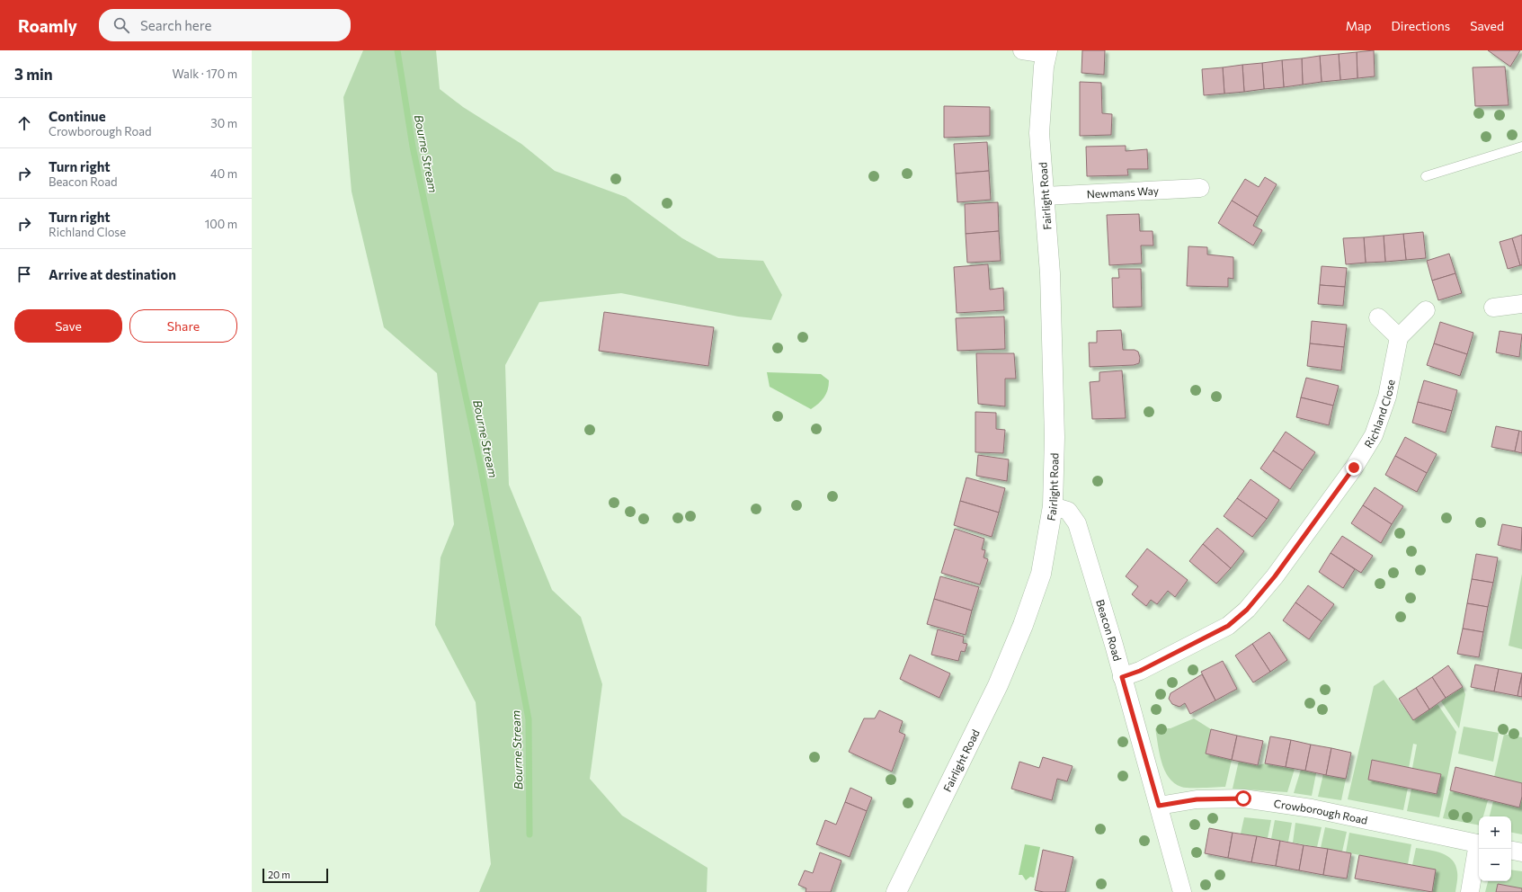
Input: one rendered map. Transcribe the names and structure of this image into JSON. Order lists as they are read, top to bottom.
{
  "streets": {
    "street": [
      "Newmans Way",
      "Fairlight Road",
      "Richland Close",
      "Beacon Road",
      "Crowborough Road"
    ]
  },
  "crossings": [
    ["Newmans Way", "Fairlight Road"],
    ["Fairlight Road", "Beacon Road"],
    ["Richland Close", "Beacon Road"],
    ["Beacon Road", "Crowborough Road"]
  ],
  "water": ["Bourne Stream"],
  "scale_bar": "20 m",
  "page": {
    "header": "Roamly",
    "search": "Search here",
    "nav": ["Map", "Directions", "Saved"],
    "heading": ["3 min", "Walk · 170 m"],
    "list": [
      ["Continue", "Crowborough Road", "30 m"],
      ["Turn right", "Beacon Road", "40 m"],
      ["Turn right", "Richland Close", "100 m"],
      "Arrive at destination"
    ],
    "buttons": ["Save", "Share"],
    "map_buttons": ["+", "−"],
    "scale": "20 m"
  }
}
